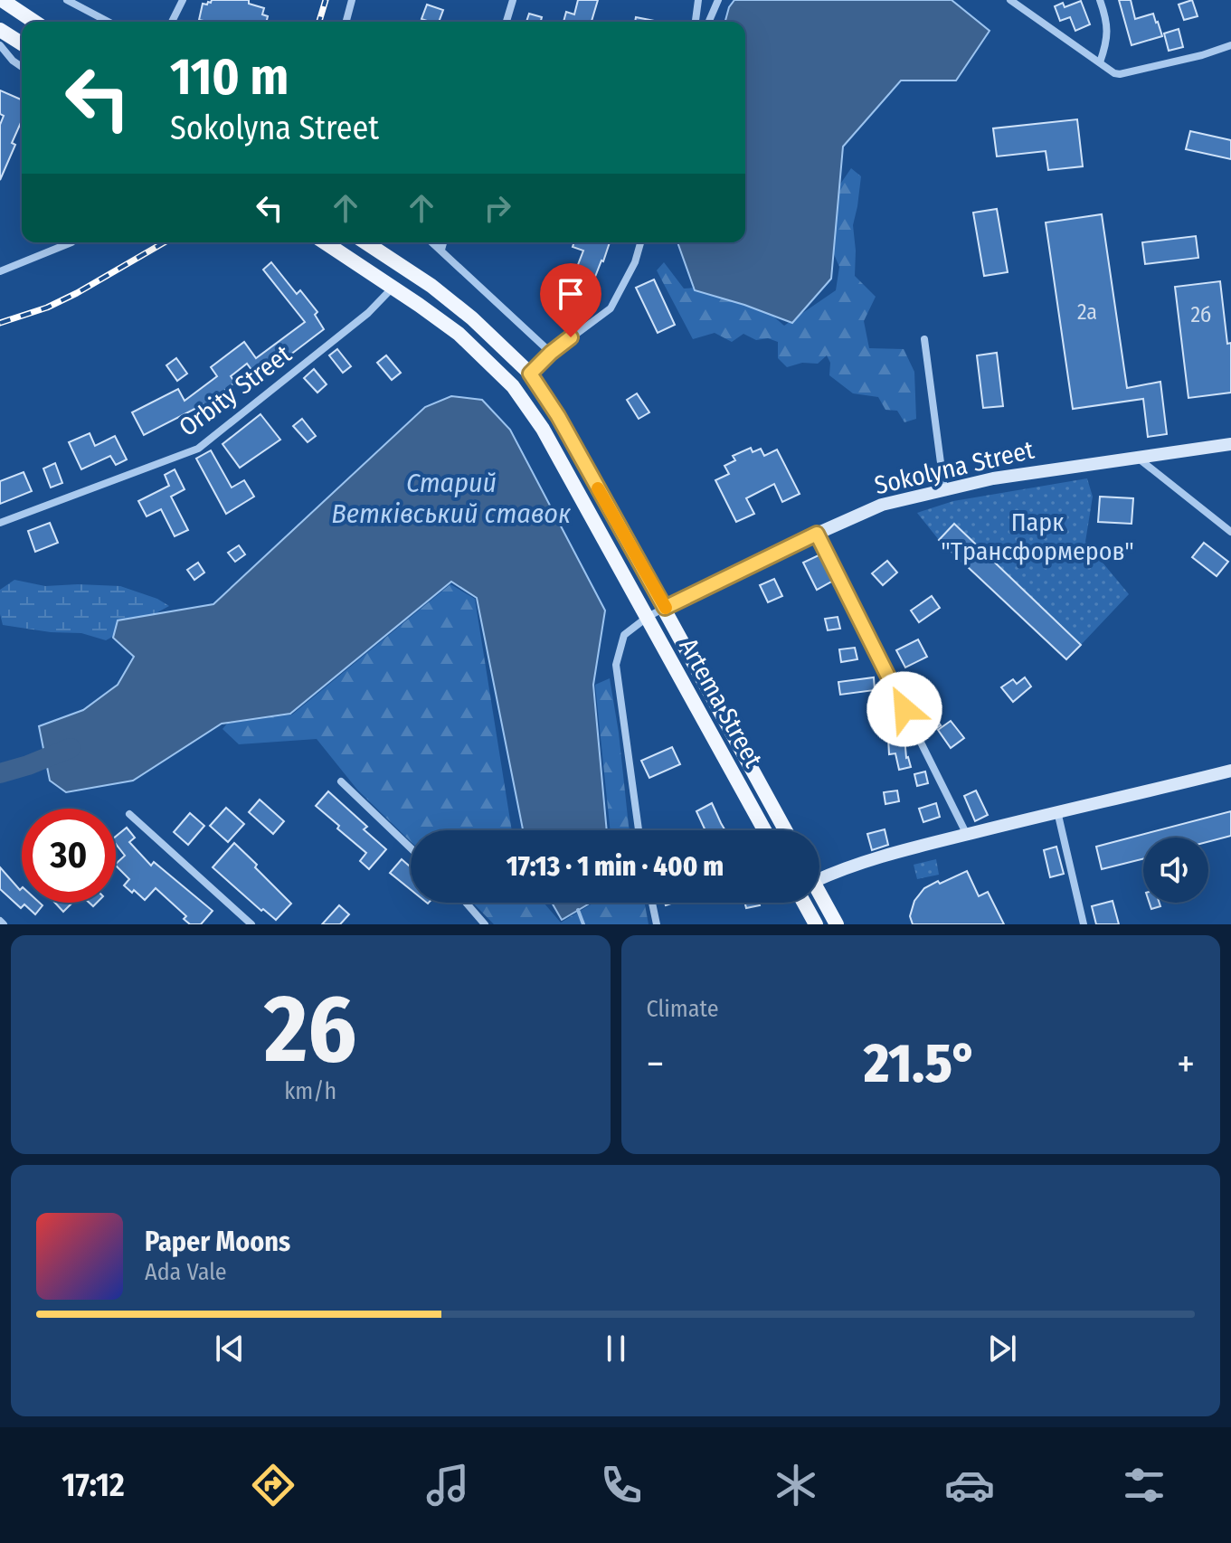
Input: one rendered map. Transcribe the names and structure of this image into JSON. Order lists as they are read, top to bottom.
{
  "streets": {
    "main road": ["Artema Street"],
    "street": ["Orbity Street", "Sokolyna Street"]
  },
  "crossings": [
    ["Orbity Street", "Artema Street"],
    ["Sokolyna Street", "Artema Street"]
  ],
  "water": ["Старий Ветківський ставок"],
  "parks": ["Парк \"Трансформеров\""],
  "house_numbers": ["2а", "2б"],
  "page": {
    "turn": ["110 m", "Sokolyna Street"],
    "limit": "30",
    "trip": "17:13 · 1 min · 400 m",
    "tile": [
      ["26", "km/h"],
      "Climate"
    ],
    "heat": ["−", "21.5°", "+"],
    "song": ["Paper Moons", "Ada Vale"],
    "tabs": "17:12"
  }
}
